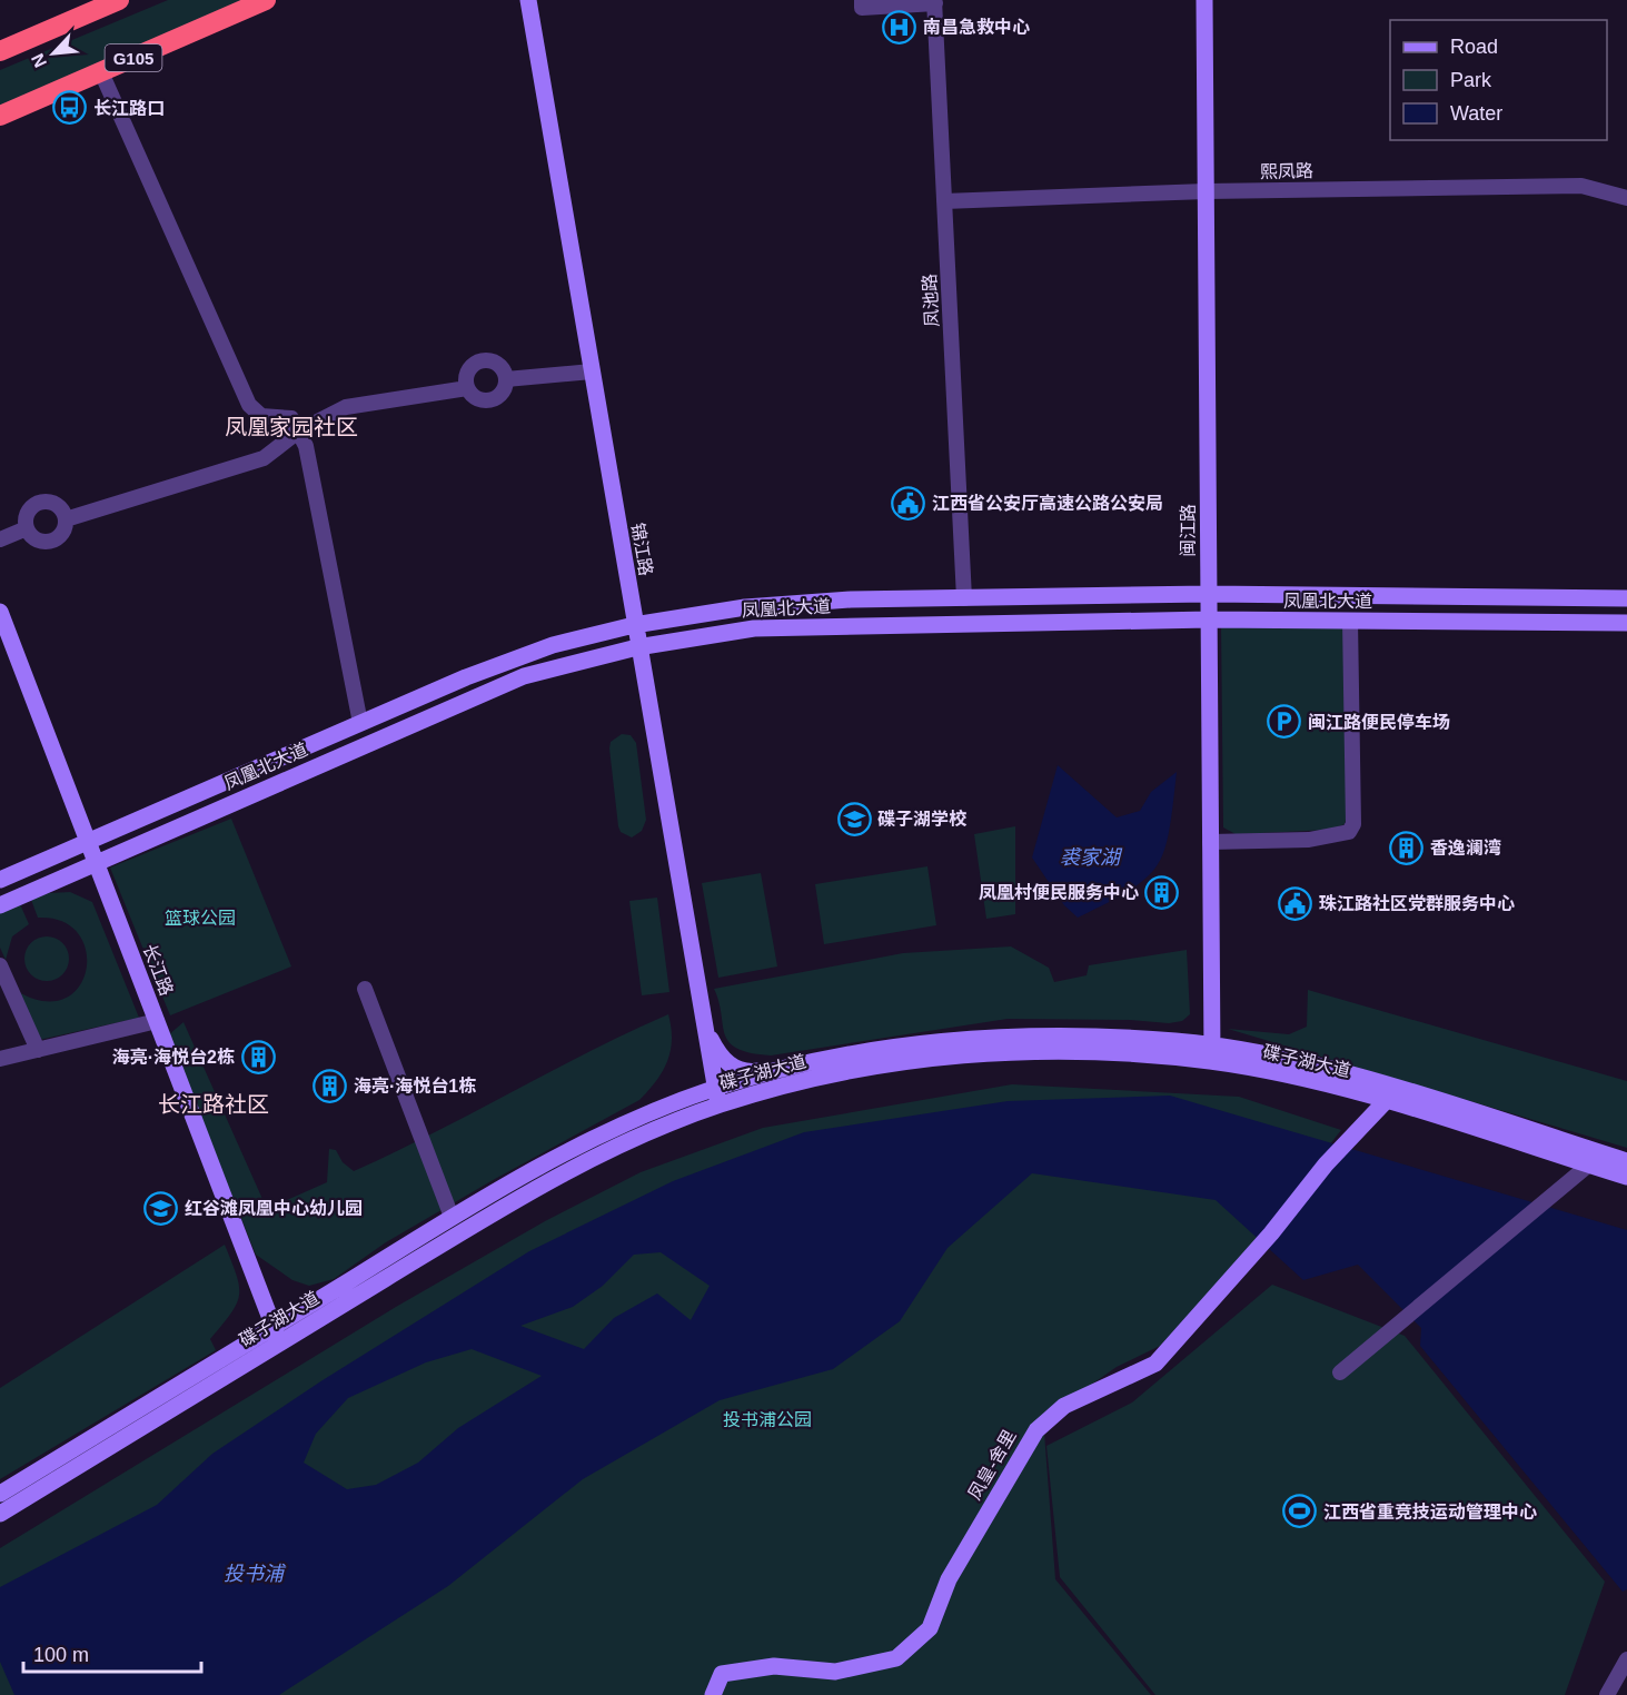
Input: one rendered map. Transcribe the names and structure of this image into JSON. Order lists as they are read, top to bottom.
{
  "streets": {
    "highway": ["G105"],
    "main road": [
      "闽江路",
      "锦江路",
      "凤凰北大道",
      "长江路",
      "碟子湖大道",
      "凤皇-舍里"
    ],
    "street": ["熙凤路", "凤池路"]
  },
  "crossings": [
    ["熙凤路", "凤池路"],
    ["熙凤路", "闽江路"],
    ["凤池路", "凤凰北大道"],
    ["闽江路", "凤凰北大道"],
    ["闽江路", "碟子湖大道"],
    ["锦江路", "凤凰北大道"],
    ["锦江路", "碟子湖大道"],
    ["凤凰北大道", "长江路"],
    ["长江路", "碟子湖大道"],
    ["碟子湖大道", "凤皇-舍里"]
  ],
  "districts": ["凤凰家园社区", "长江路社区"],
  "water": ["裘家湖", "投书浦"],
  "parks": ["篮球公园", "投书浦公园"],
  "places": {
    "hospital": ["南昌急救中心"],
    "bus stop": ["长江路口"],
    "public building": ["江西省公安厅高速公路公安局", "珠江路社区党群服务中心"],
    "parking": ["闽江路便民停车场"],
    "school or university": ["碟子湖学校", "红谷滩凤凰中心幼儿园"],
    "building": [
      "香逸澜湾",
      "凤凰村便民服务中心",
      "海亮·海悦台2栋",
      "海亮·海悦台1栋"
    ],
    "sports": ["江西省重竞技运动管理中心"]
  },
  "legend": ["Road", "Park", "Water"],
  "scale_bar": "100 m",
  "north": "bottom left"
}
